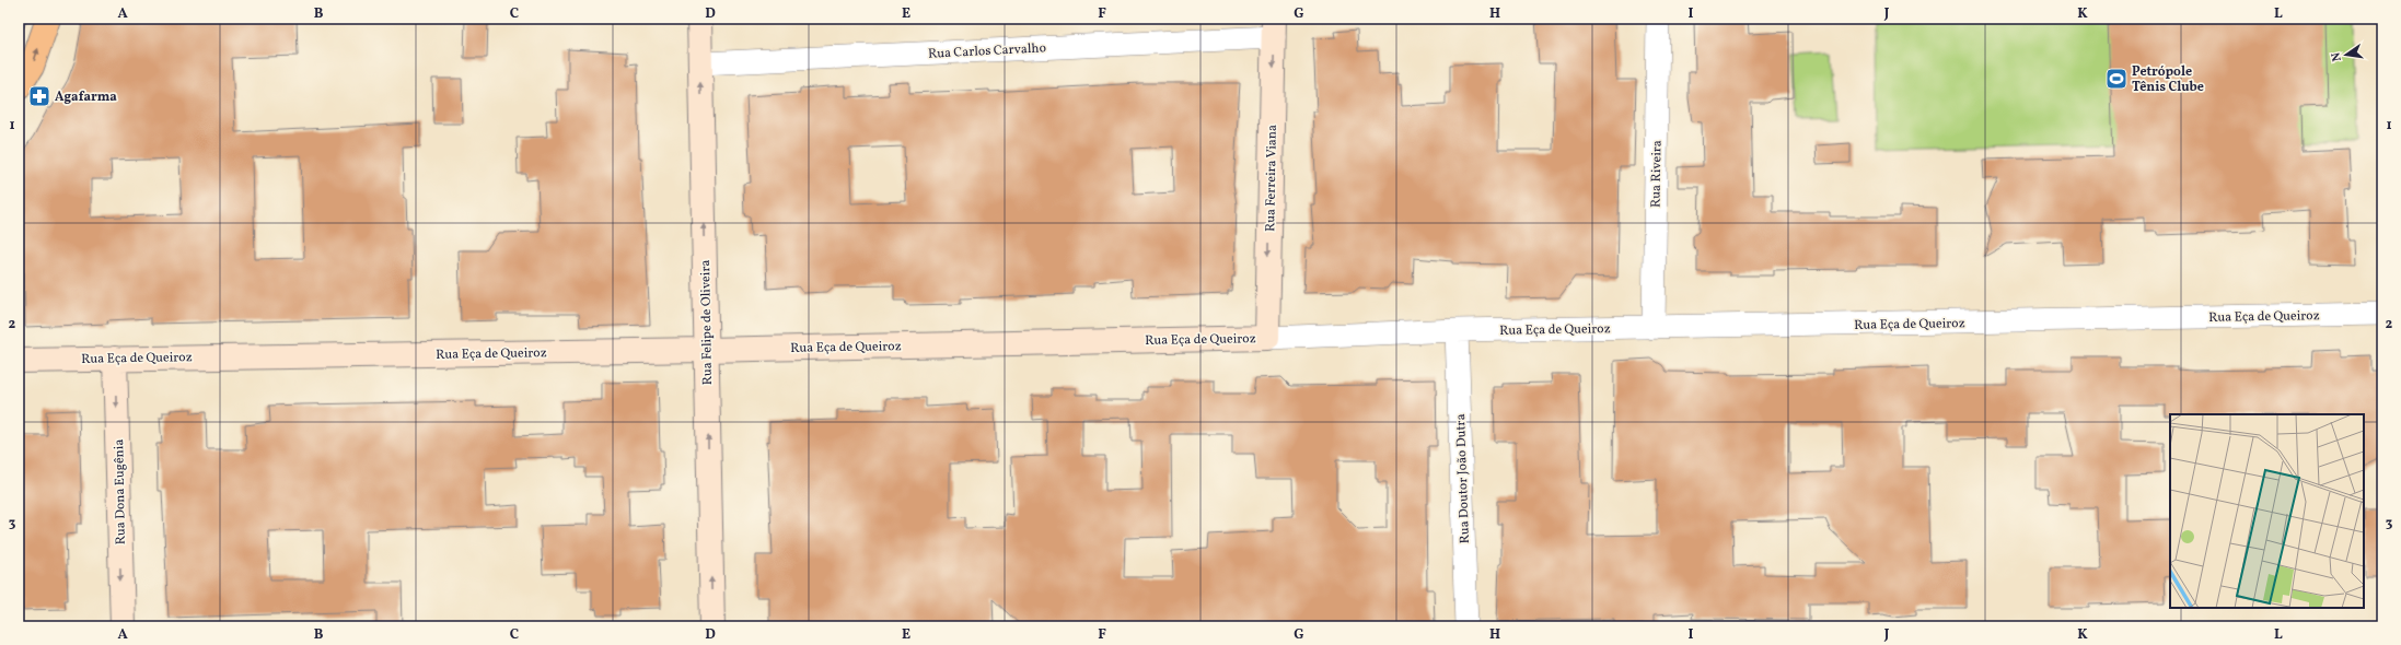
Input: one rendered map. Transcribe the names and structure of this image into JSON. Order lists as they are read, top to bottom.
{
  "streets": {
    "street": [
      "Rua Carlos Carvalho",
      "Rua Riveira",
      "Rua Ferreira Viana",
      "Rua Eça de Queiroz",
      "Rua Felipe de Oliveira",
      "Rua Doutor João Dutra",
      "Rua Dona Eugênia"
    ]
  },
  "crossings": [
    ["Rua Carlos Carvalho", "Rua Ferreira Viana"],
    ["Rua Carlos Carvalho", "Rua Felipe de Oliveira"],
    ["Rua Riveira", "Rua Eça de Queiroz"],
    ["Rua Ferreira Viana", "Rua Eça de Queiroz"],
    ["Rua Eça de Queiroz", "Rua Felipe de Oliveira"],
    ["Rua Eça de Queiroz", "Rua Doutor João Dutra"],
    ["Rua Eça de Queiroz", "Rua Dona Eugênia"]
  ],
  "one_way": ["Rua Ferreira Viana", "Rua Felipe de Oliveira", "Rua Dona Eugênia"],
  "places": {
    "sports": ["Petrópole Tênis Clube"],
    "pharmacy": ["Agafarma"]
  },
  "north": "left",
  "grid": {
    "columns": [
      "A",
      "B",
      "C",
      "D",
      "E",
      "F",
      "G",
      "H",
      "I",
      "J",
      "K",
      "L"
    ],
    "rows": ["1", "2", "3"]
  }
}
